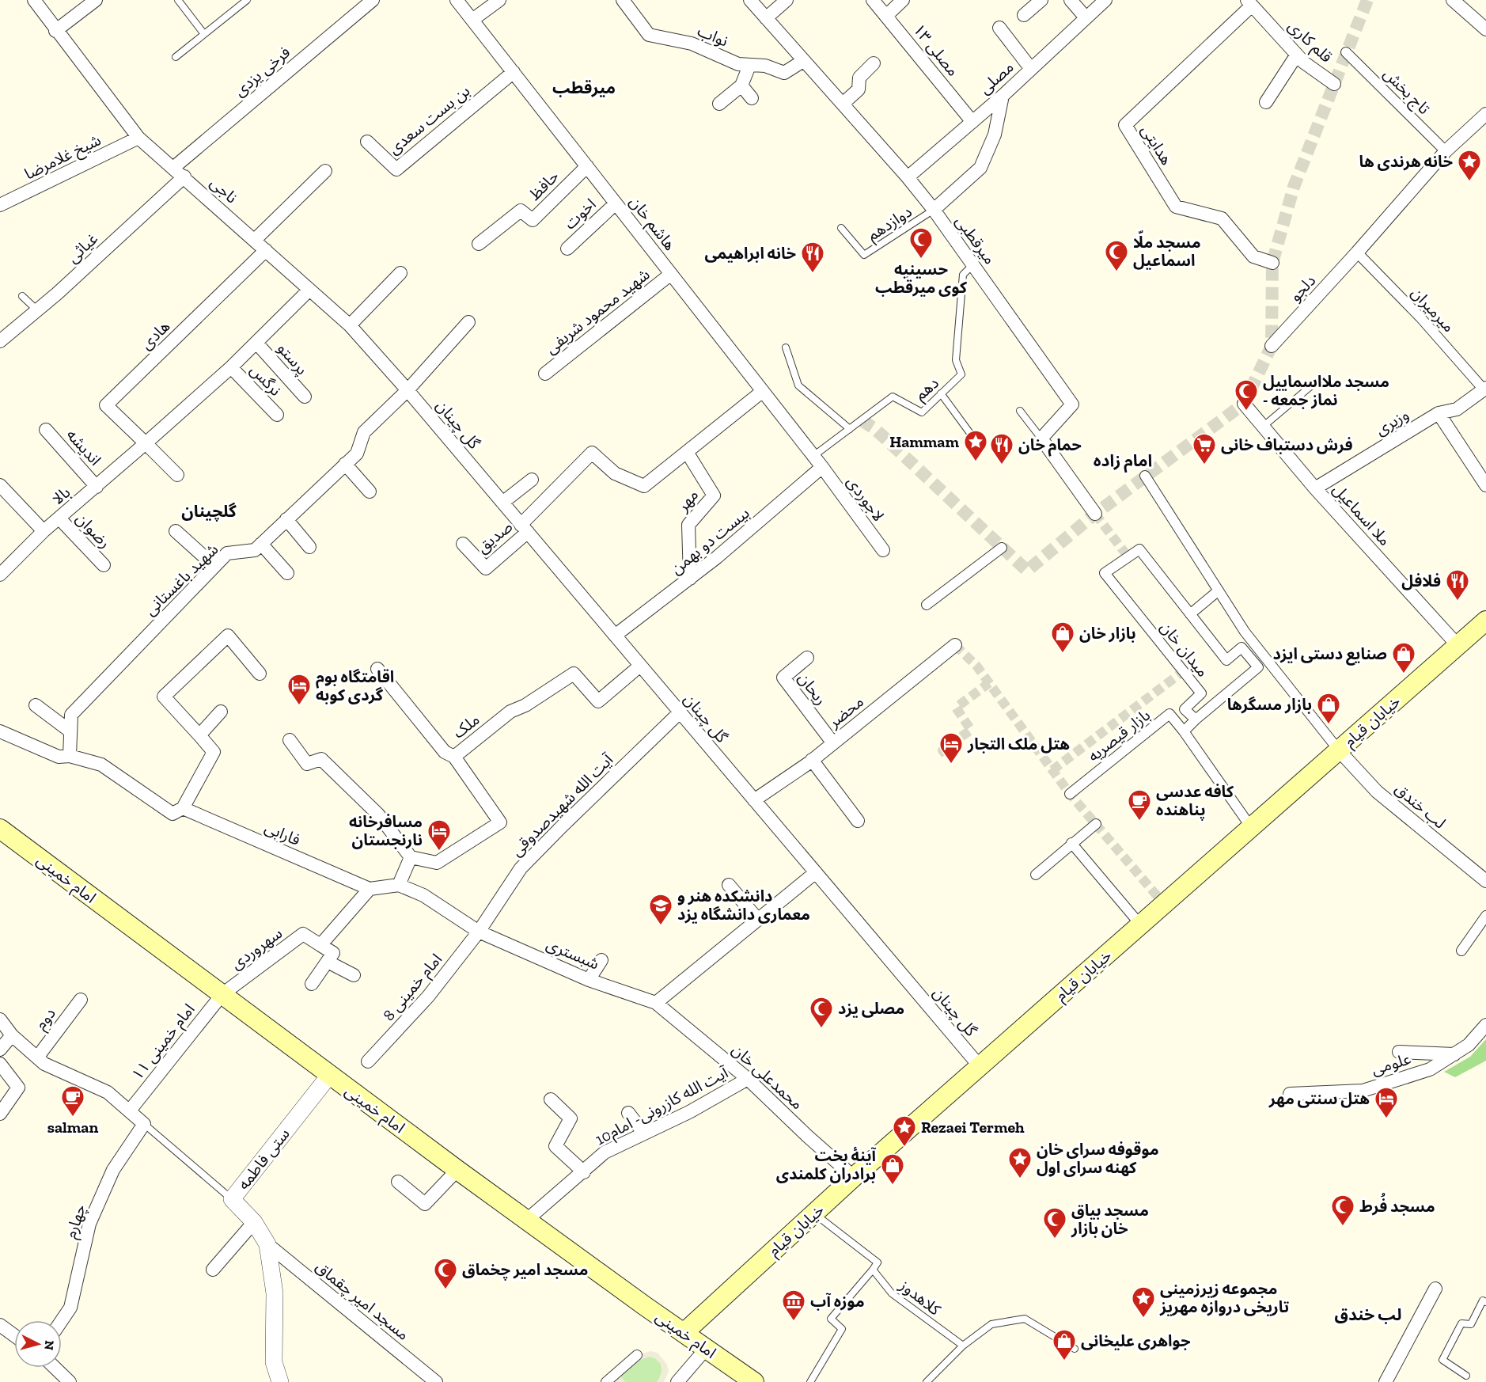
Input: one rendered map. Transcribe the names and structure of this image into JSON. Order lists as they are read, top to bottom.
{
  "streets": {
    "main road": ["خیابان قیام", "امام خمینی"],
    "street": [
      "نواب",
      "قلم کاری",
      "مصلی ۱۳",
      "فرخی یزدی",
      "مصلی",
      "تاج بخش",
      "بن بست سعدی",
      "هدایتی",
      "شیخ غلامرضا",
      "حافظ",
      "ناجی",
      "اخوت",
      "هاشم خان",
      "میرقطبی",
      "غیاثی",
      "دلجو",
      "میرمیران",
      "شهید محمود شریفی",
      "هادی",
      "پرستو",
      "نرگس",
      "وزیری",
      "گل چینان",
      "اندیشه",
      "بالا",
      "لاجوردی",
      "مهر",
      "ملا اسماعیل",
      "رضوان",
      "صدیق",
      "بیست دو بهمن",
      "شهید باغستانی",
      "میدان خان",
      "ریحان",
      "محضر",
      "ملک",
      "بازار قیصریه",
      "آیت الله شهیدصدوقی",
      "لب خندق",
      "فارابی",
      "سهروردی",
      "شبستری",
      "امام خمینی 8",
      "دوم",
      "امام خمینی ۱۱",
      "علومی",
      "محمدعلی خان",
      "آیت الله کازرونی- امام10",
      "ستی فاطمه",
      "چهارم",
      "مسجد امیر چقماق"
    ],
    "lane": ["دوازدهم", "دهم", "کلاهدوز"]
  },
  "crossings": [
    ["نواب", "میرقطبی"],
    ["قلم کاری", "هدایتی"],
    ["مصلی ۱۳", "مصلی"],
    ["فرخی یزدی", "ناجی"],
    ["مصلی", "میرقطبی"],
    ["تاج بخش", "دلجو"],
    ["بن بست سعدی", "هاشم خان"],
    ["شیخ غلامرضا", "ناجی"],
    ["حافظ", "هاشم خان"],
    ["ناجی", "غیاثی"],
    ["ناجی", "هادی"],
    ["ناجی", "گل چینان"],
    ["ناجی", "بالا"],
    ["ناجی", "شهید باغستانی"],
    ["اخوت", "هاشم خان"],
    ["هاشم خان", "شهید محمود شریفی"],
    ["هاشم خان", "دهم"],
    ["هاشم خان", "لاجوردی"],
    ["هاشم خان", "بیست دو بهمن"],
    ["دوازدهم", "میرقطبی"],
    ["میرقطبی", "دهم"],
    ["دلجو", "میرمیران"],
    ["میرمیران", "وزیری"],
    ["هادی", "بالا"],
    ["پرستو", "بالا"],
    ["نرگس", "بالا"],
    ["وزیری", "ملا اسماعیل"],
    ["گل چینان", "صدیق"],
    ["گل چینان", "بیست دو بهمن"],
    ["گل چینان", "شهید باغستانی"],
    ["گل چینان", "محضر"],
    ["گل چینان", "خیابان قیام"],
    ["گل چینان", "ملک"],
    ["گل چینان", "آیت الله شهیدصدوقی"],
    ["اندیشه", "بالا"],
    ["بالا", "رضوان"],
    ["لاجوردی", "بیست دو بهمن"],
    ["مهر", "بیست دو بهمن"],
    ["ملا اسماعیل", "خیابان قیام"],
    ["شهید باغستانی", "فارابی"],
    ["ریحان", "محضر"],
    ["خیابان قیام", "لب خندق"],
    ["خیابان قیام", "امام خمینی"],
    ["خیابان قیام", "محمدعلی خان"],
    ["خیابان قیام", "کلاهدوز"],
    ["آیت الله شهیدصدوقی", "شبستری"],
    ["آیت الله شهیدصدوقی", "امام خمینی 8"],
    ["امام خمینی", "سهروردی"],
    ["امام خمینی", "امام خمینی ۱۱"],
    ["امام خمینی", "آیت الله کازرونی- امام10"],
    ["امام خمینی", "ستی فاطمه"],
    ["سهروردی", "امام خمینی ۱۱"],
    ["شبستری", "امام خمینی 8"],
    ["شبستری", "محمدعلی خان"],
    ["محمدعلی خان", "آیت الله کازرونی- امام10"],
    ["ستی فاطمه", "مسجد امیر چقماق"]
  ],
  "districts": [
    "میرقطب",
    "امام زاده",
    "گلچینان",
    "لب خندق"
  ],
  "places": {
    "place": [
      "خانه هرندی ها",
      "Hammam",
      "Rezaei Termeh",
      "موقوفه سرای خان کهنه سرای اول",
      "مجموعه زیرزمینی تاریخی دروازه مهریز"
    ],
    "mosque": [
      "حسینیه کوی میرقطب",
      "مسجد ملّا اسماعیل",
      "مسجد ملااسماییل - نماز جمعه",
      "مصلی یزد",
      "مسجد فُرط",
      "مسجد بیاق خان بازار",
      "مسجد امیر چخماق"
    ],
    "restaurant": ["خانه ابراهیمی", "حمام خان", "فلافل"],
    "supermarket": ["فرش دستباف خانی"],
    "shop": [
      "بازار خان",
      "صنایع دستی ایزد",
      "بازار مسگرها",
      "آینهٔ بخت برادران کلمندی",
      "جواهری علیخانی"
    ],
    "hotel": [
      "اقامتگاه بوم گردی کوبه",
      "هتل ملک التجار",
      "مسافرخانه نارنجستان",
      "هتل سنتی مهر"
    ],
    "cafe": ["کافه عدسی پناهنده", "salman"],
    "school or university": ["دانشکده هنر و معماری دانشگاه یزد"],
    "museum": ["موزه آب"]
  },
  "north": "right"
}
